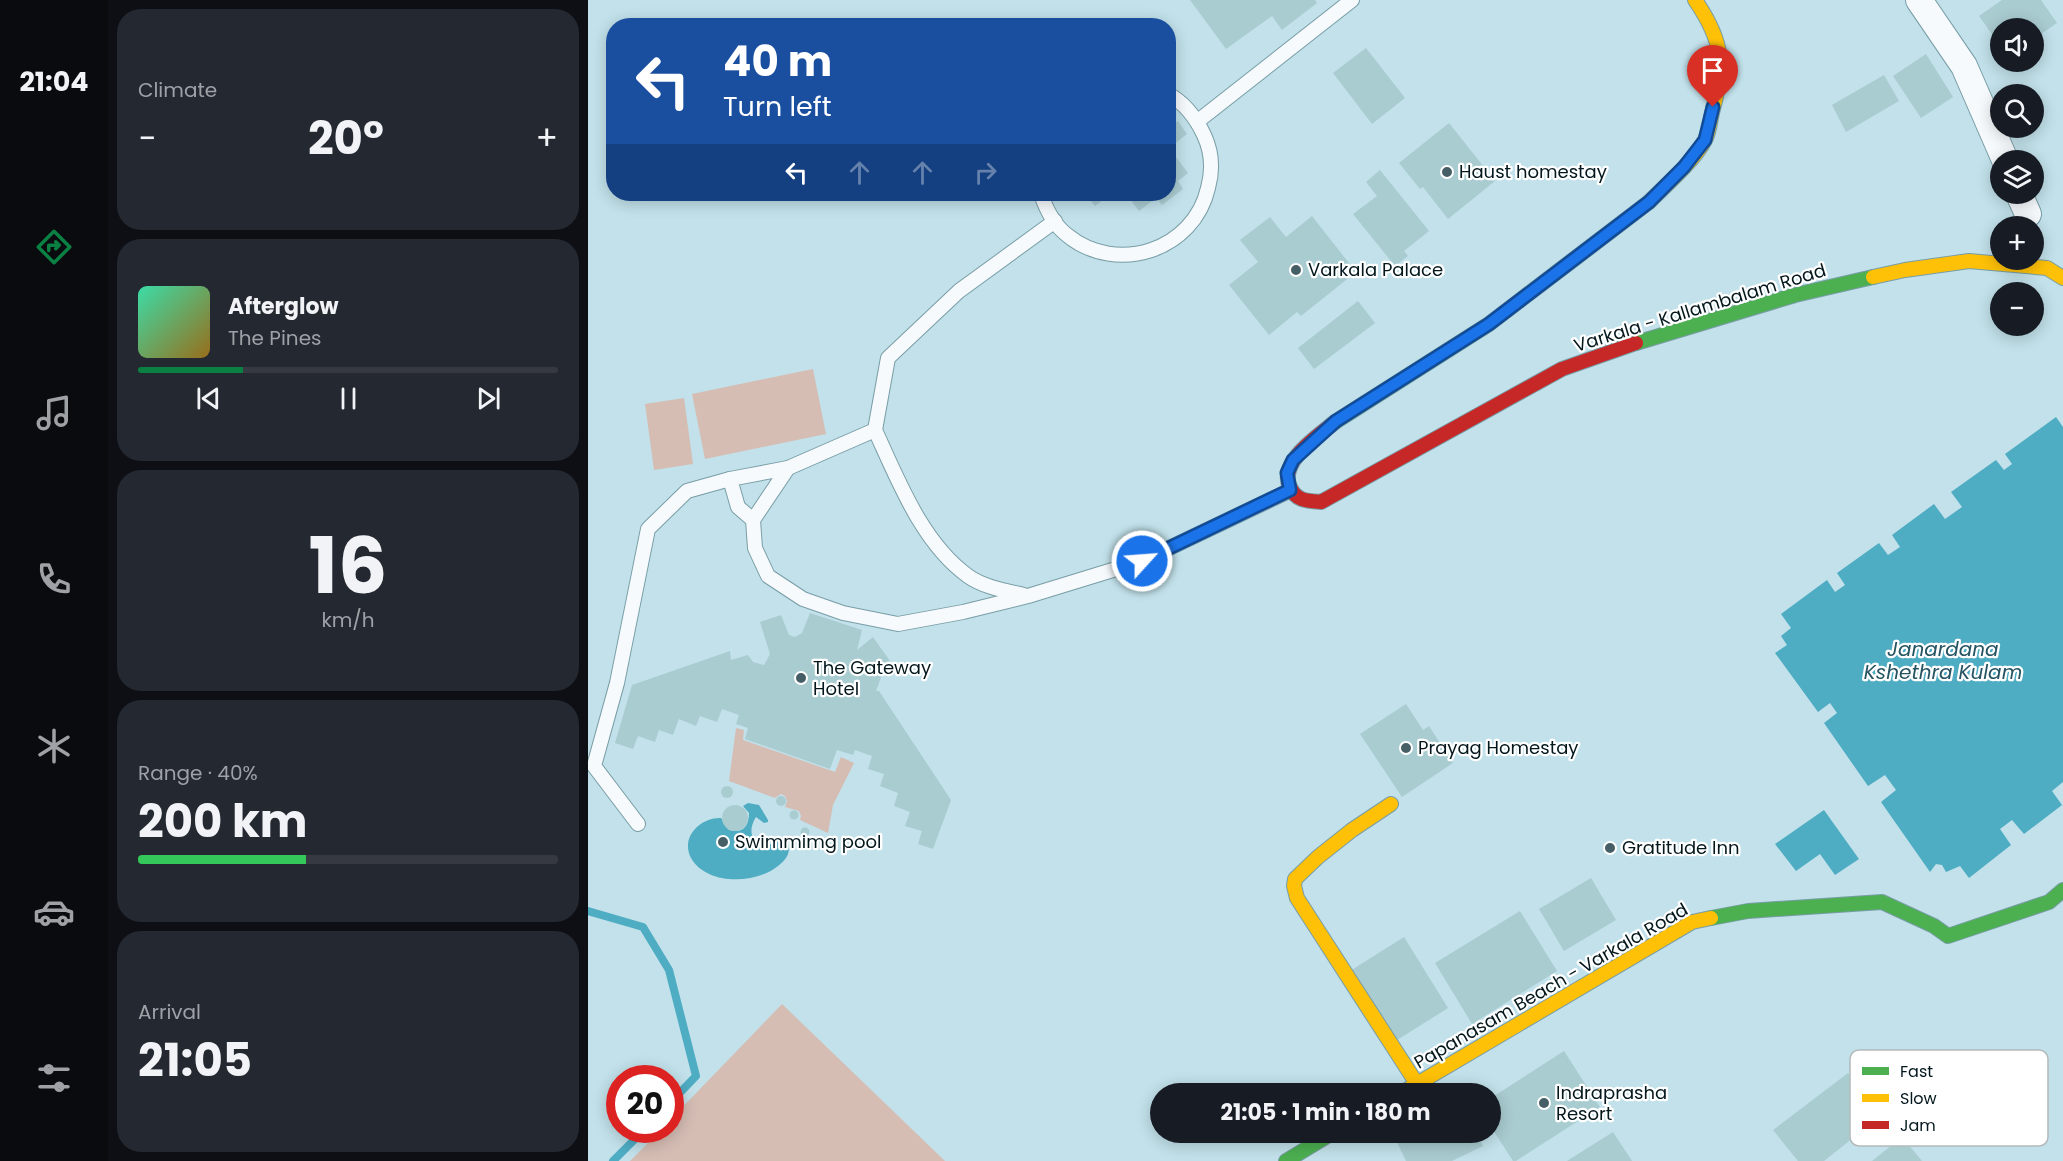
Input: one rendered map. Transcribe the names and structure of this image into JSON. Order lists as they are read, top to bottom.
{
  "streets": {
    "main road": ["Varkala - Kallambalam Road", "Papanasam Beach - Varkala Road"]
  },
  "water": ["Janardana Kshethra Kulam"],
  "places": [
    "Haust homestay",
    "Varkala Palace",
    "The Gateway Hotel",
    "Prayag Homestay",
    "Swimmimg pool",
    "Gratitude Inn",
    "Indraprasha Resort"
  ],
  "legend": ["Fast", "Slow", "Jam"],
  "page": {
    "tabs": "21:04",
    "tile": [
      "Climate",
      ["16", "km/h"],
      ["Range · 40%", "200 km"],
      ["Arrival", "21:05"]
    ],
    "map_buttons": ["+", "−"],
    "turn": ["40 m", "Turn left"],
    "heat": ["−", "20°", "+"],
    "song": ["Afterglow", "The Pines"],
    "limit": "20",
    "trip": "21:05 · 1 min · 180 m"
  }
}
